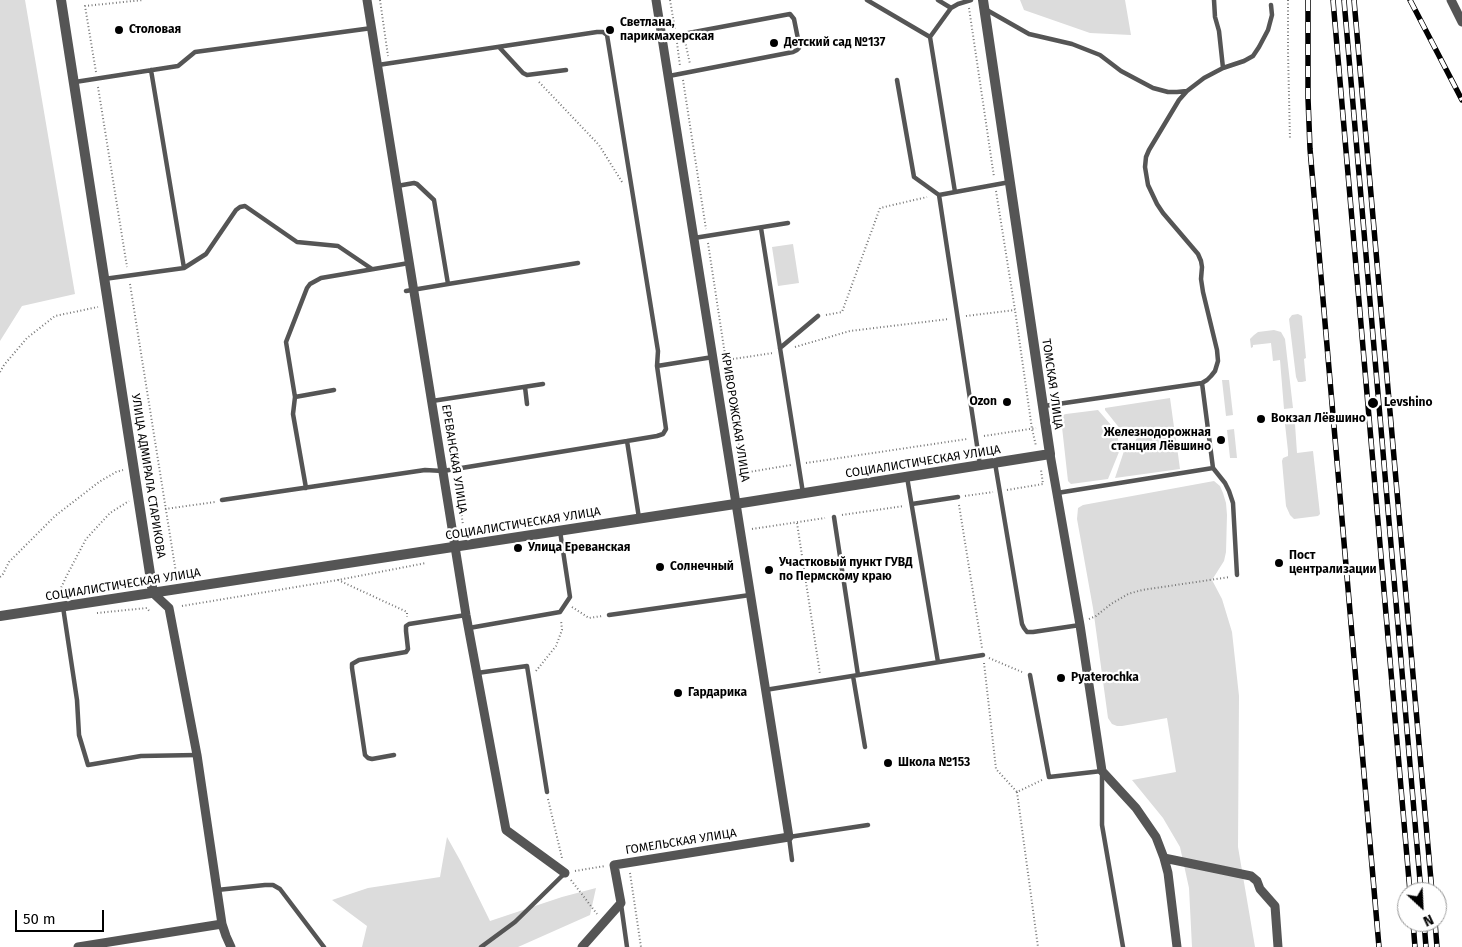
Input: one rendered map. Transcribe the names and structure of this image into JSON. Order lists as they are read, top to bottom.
{
  "streets": {
    "street": [
      "ТОМСКАЯ УЛИЦА",
      "КРИВОРОЖСКАЯ УЛИЦА",
      "ЕРЕВАНСКАЯ УЛИЦА",
      "СОЦИАЛИСТИЧЕСКАЯ УЛИЦА",
      "УЛИЦА АДМИРАЛА СТАРИКОВА",
      "ГОМЕЛЬСКАЯ УЛИЦА"
    ]
  },
  "crossings": [
    ["ТОМСКАЯ УЛИЦА", "СОЦИАЛИСТИЧЕСКАЯ УЛИЦА"],
    ["КРИВОРОЖСКАЯ УЛИЦА", "СОЦИАЛИСТИЧЕСКАЯ УЛИЦА"],
    ["КРИВОРОЖСКАЯ УЛИЦА", "ГОМЕЛЬСКАЯ УЛИЦА"],
    ["ЕРЕВАНСКАЯ УЛИЦА", "СОЦИАЛИСТИЧЕСКАЯ УЛИЦА"],
    ["СОЦИАЛИСТИЧЕСКАЯ УЛИЦА", "УЛИЦА АДМИРАЛА СТАРИКОВА"]
  ],
  "places": [
    "Столовая",
    "Светлана, парикмахерская",
    "Детский сад №137",
    "Ozon",
    "Levshino",
    "Вокзал Лёвшино",
    "Железнодорожная станция Лёвшино",
    "Улица Ереванская",
    "Пост централизации",
    "Солнечный",
    "Участковый пункт ГУВД по Пермскому краю",
    "Pyaterochka",
    "Гардарика",
    "Школа №153"
  ],
  "scale_bar": "50 m",
  "north": "bottom right"
}
